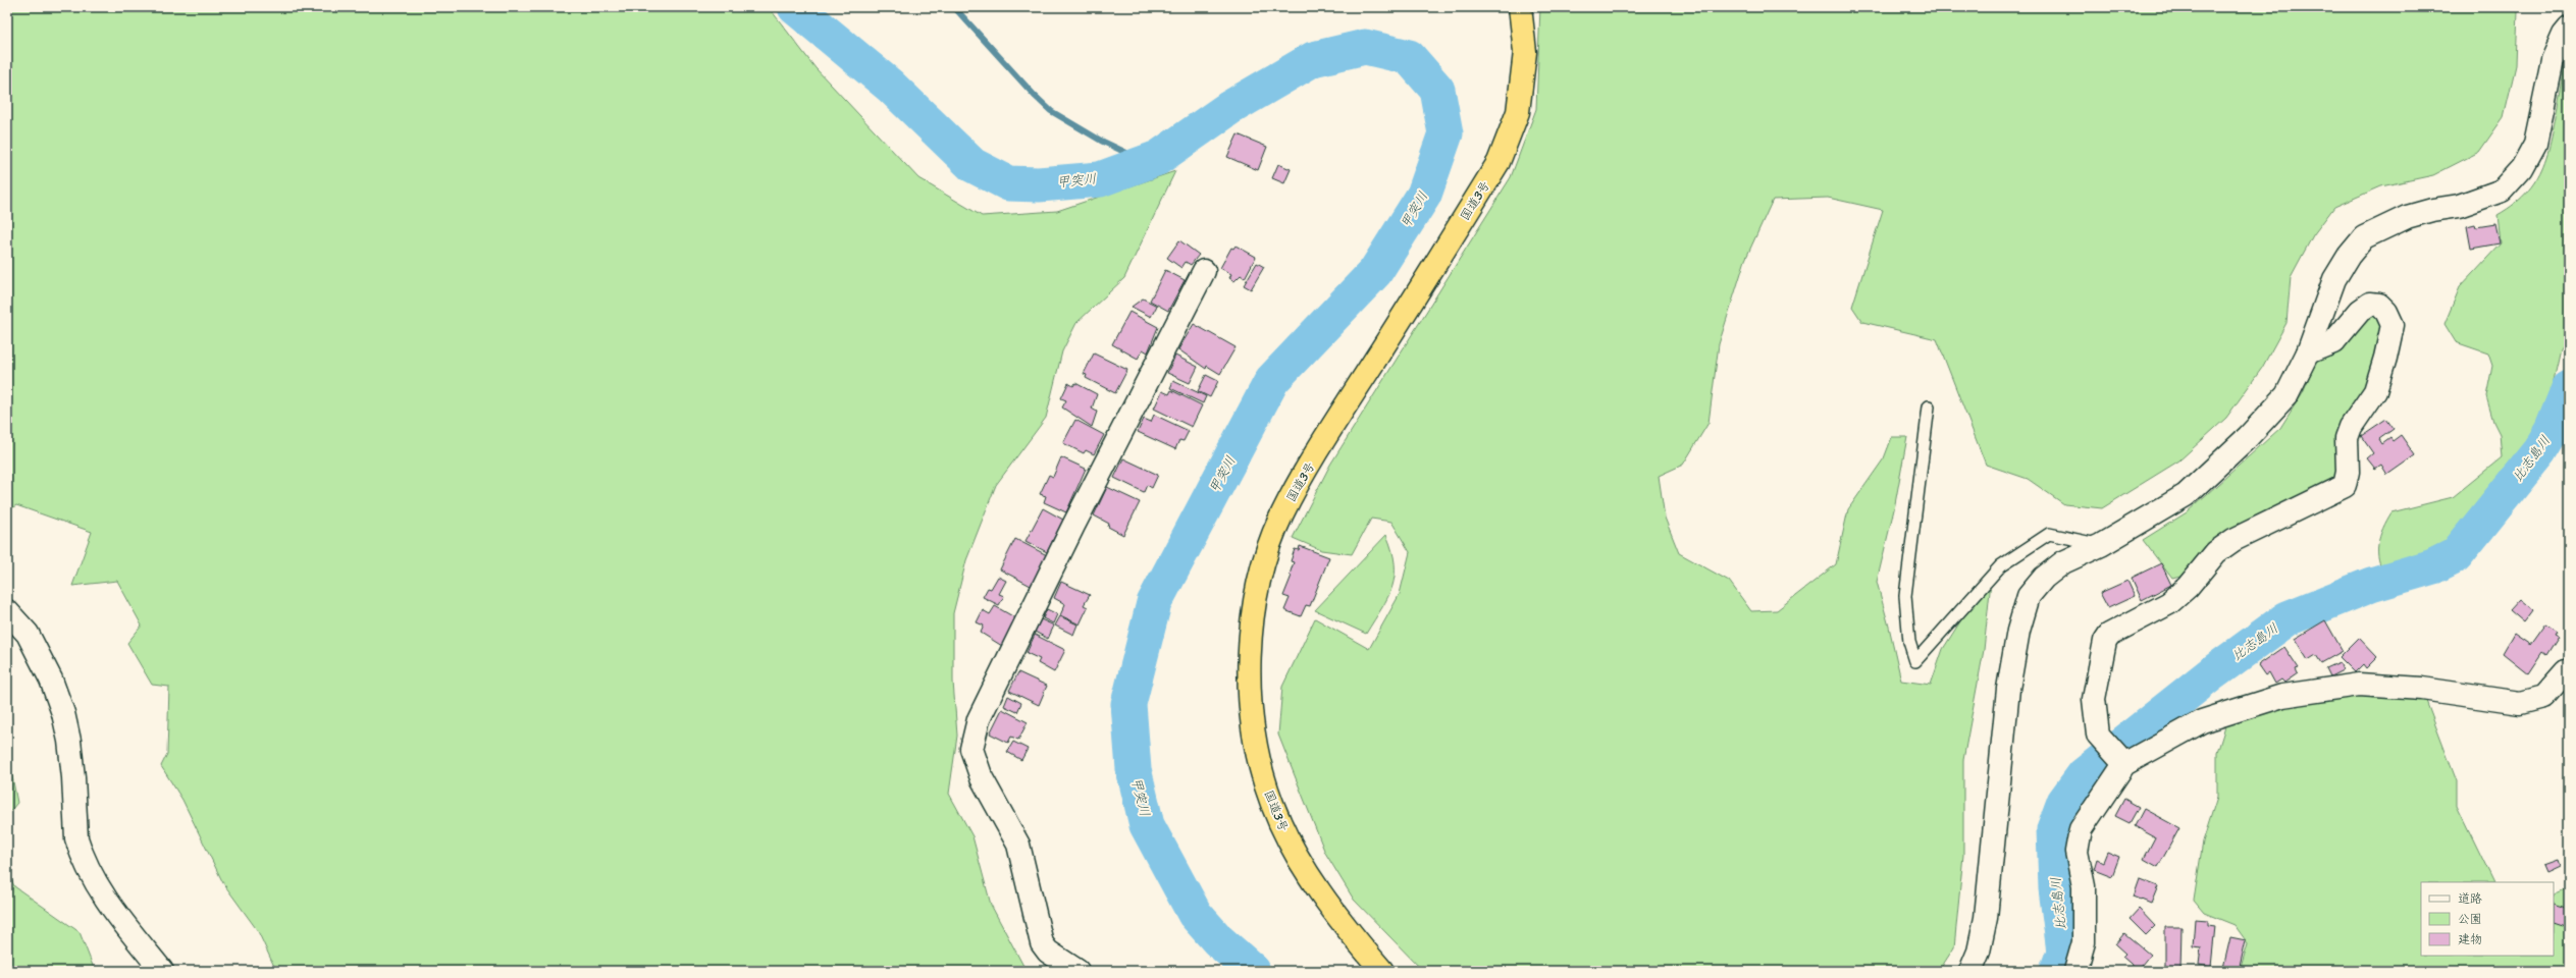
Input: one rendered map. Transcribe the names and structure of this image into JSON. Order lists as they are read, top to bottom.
{
  "streets": {
    "highway": ["国道3号"]
  },
  "water": ["甲突川", "比志島川"],
  "legend": ["道路", "公園", "建物"]
}
